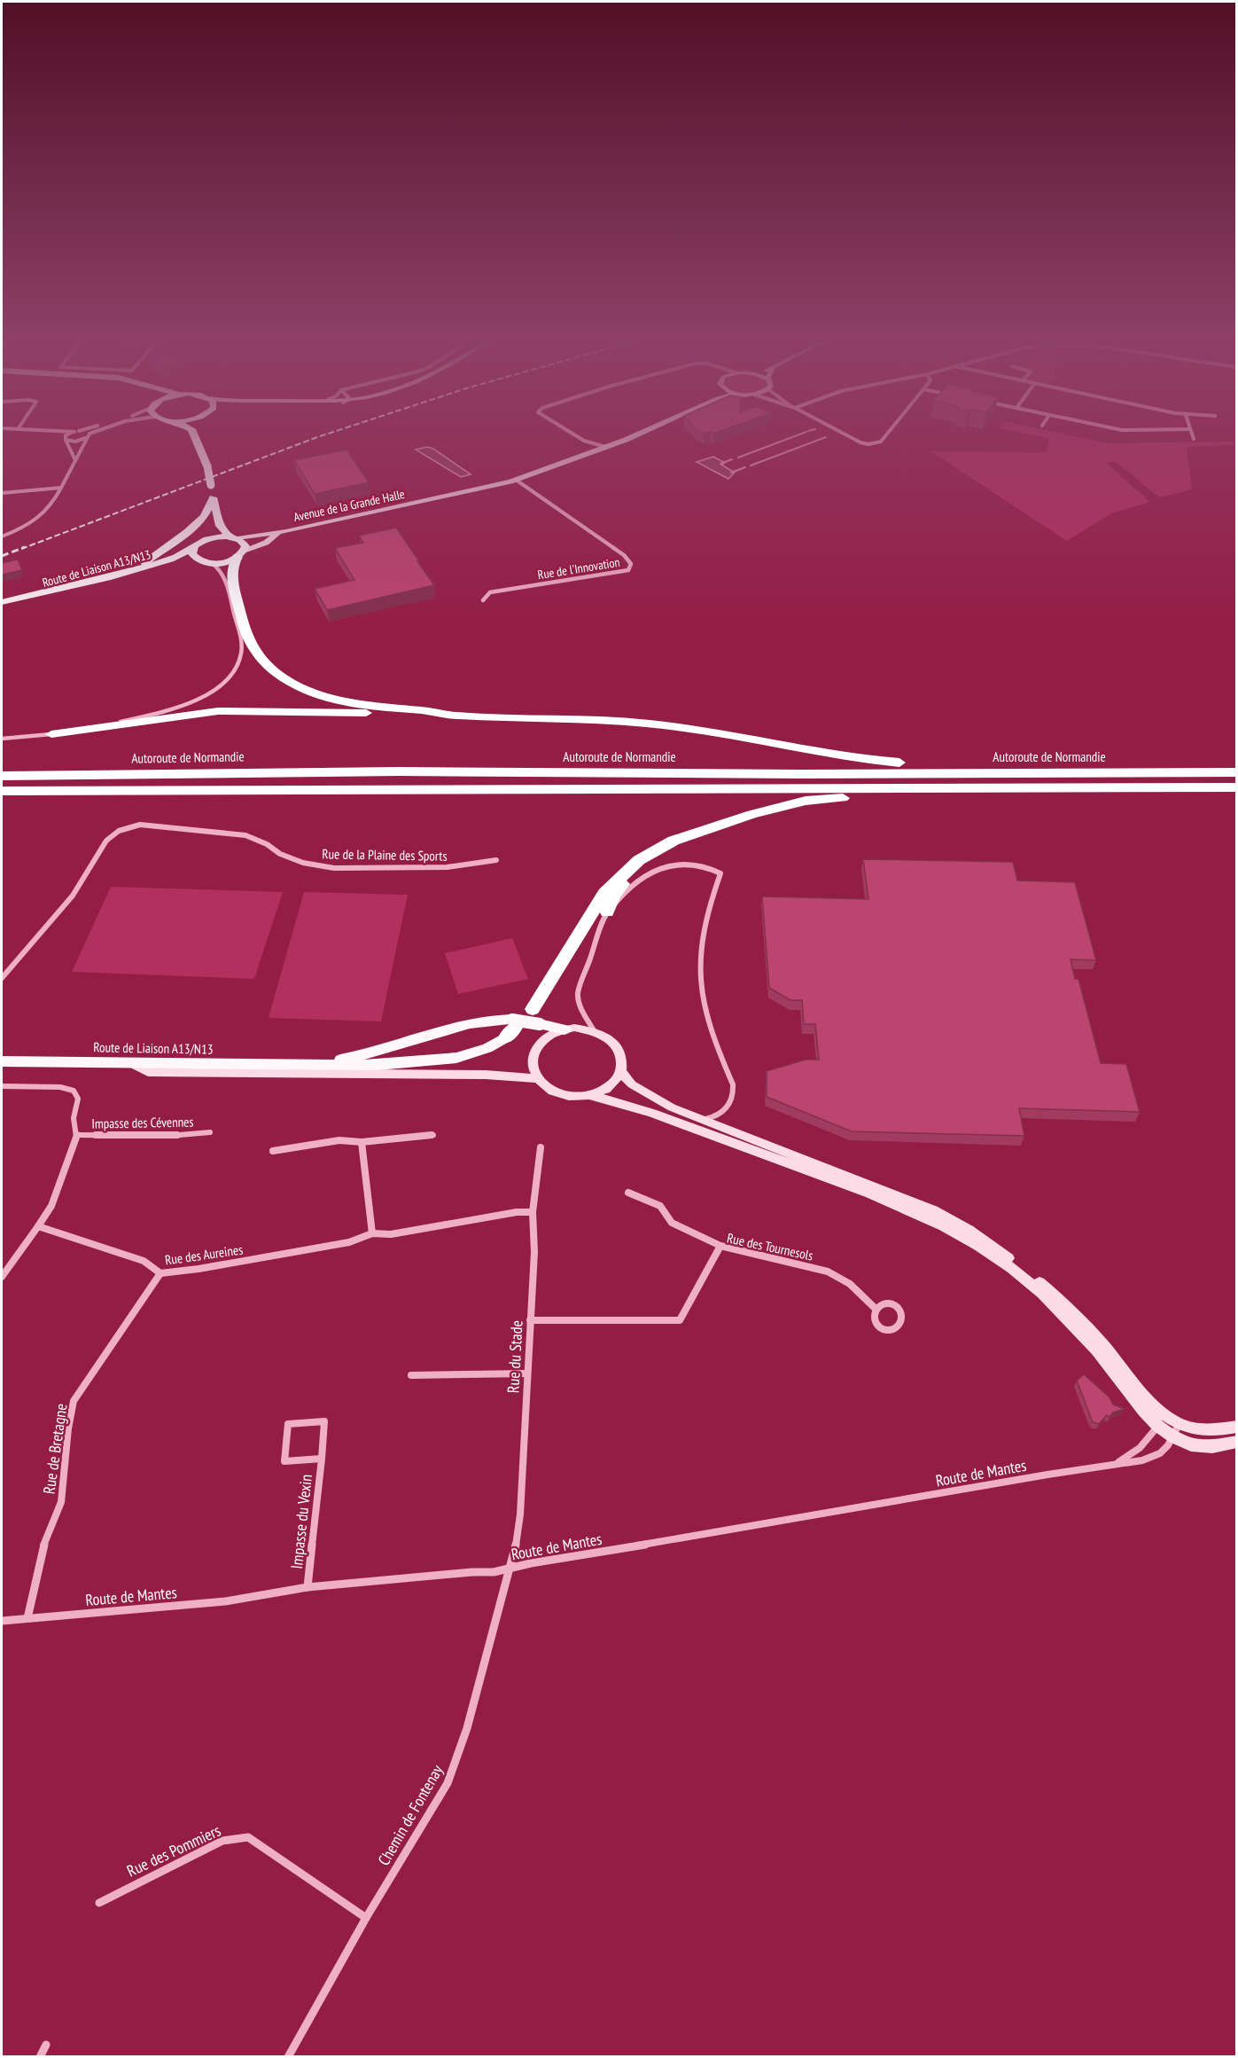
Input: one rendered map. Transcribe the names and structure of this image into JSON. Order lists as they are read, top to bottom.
{
  "streets": {
    "highway": ["Autoroute de Normandie"],
    "main road": ["Route de Liaison A13/N13"],
    "street": [
      "Avenue de la Grande Halle",
      "Rue de l'Innovation",
      "Rue de la Plaine des Sports",
      "Impasse des Cévennes",
      "Rue des Tournesols",
      "Rue des Aureines",
      "Rue du Stade",
      "Rue de Bretagne",
      "Route de Mantes",
      "Impasse du Vexin",
      "Chemin de Fontenay",
      "Rue des Pommiers"
    ]
  },
  "crossings": [
    ["Avenue de la Grande Halle", "Rue de l'Innovation"],
    ["Rue des Tournesols", "Rue du Stade"],
    ["Rue des Aureines", "Rue du Stade"],
    ["Rue des Aureines", "Rue de Bretagne"],
    ["Rue du Stade", "Route de Mantes"],
    ["Rue du Stade", "Chemin de Fontenay"],
    ["Rue de Bretagne", "Route de Mantes"],
    ["Route de Mantes", "Impasse du Vexin"],
    ["Route de Mantes", "Chemin de Fontenay"],
    ["Chemin de Fontenay", "Rue des Pommiers"]
  ]
}
